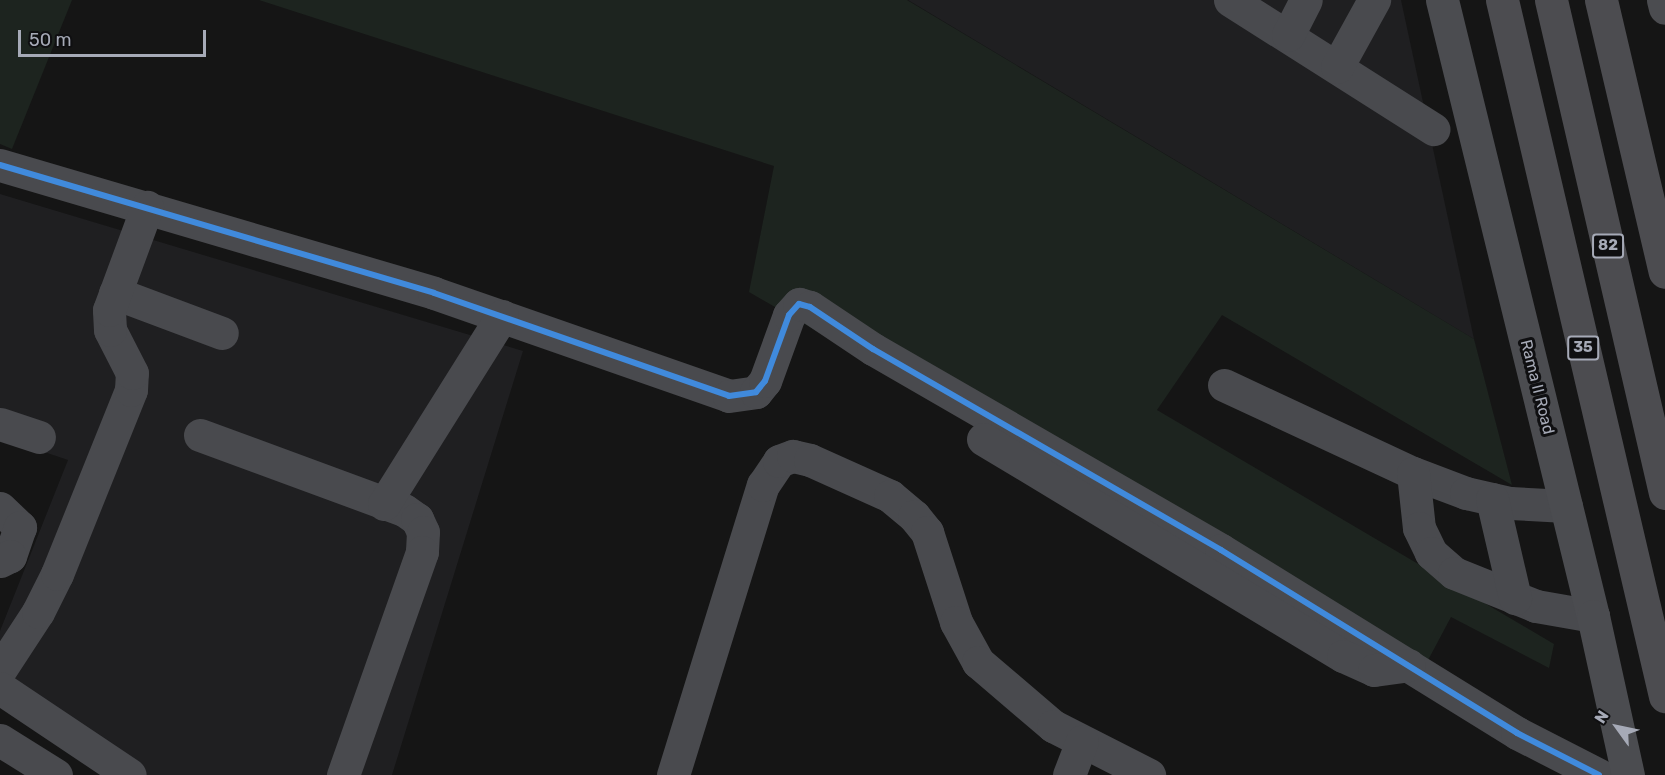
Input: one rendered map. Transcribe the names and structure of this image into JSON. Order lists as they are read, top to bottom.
{
  "streets": {
    "highway": ["82", "35"],
    "main road": ["Rama II Road"]
  },
  "scale_bar": "50 m",
  "north": "top left"
}
